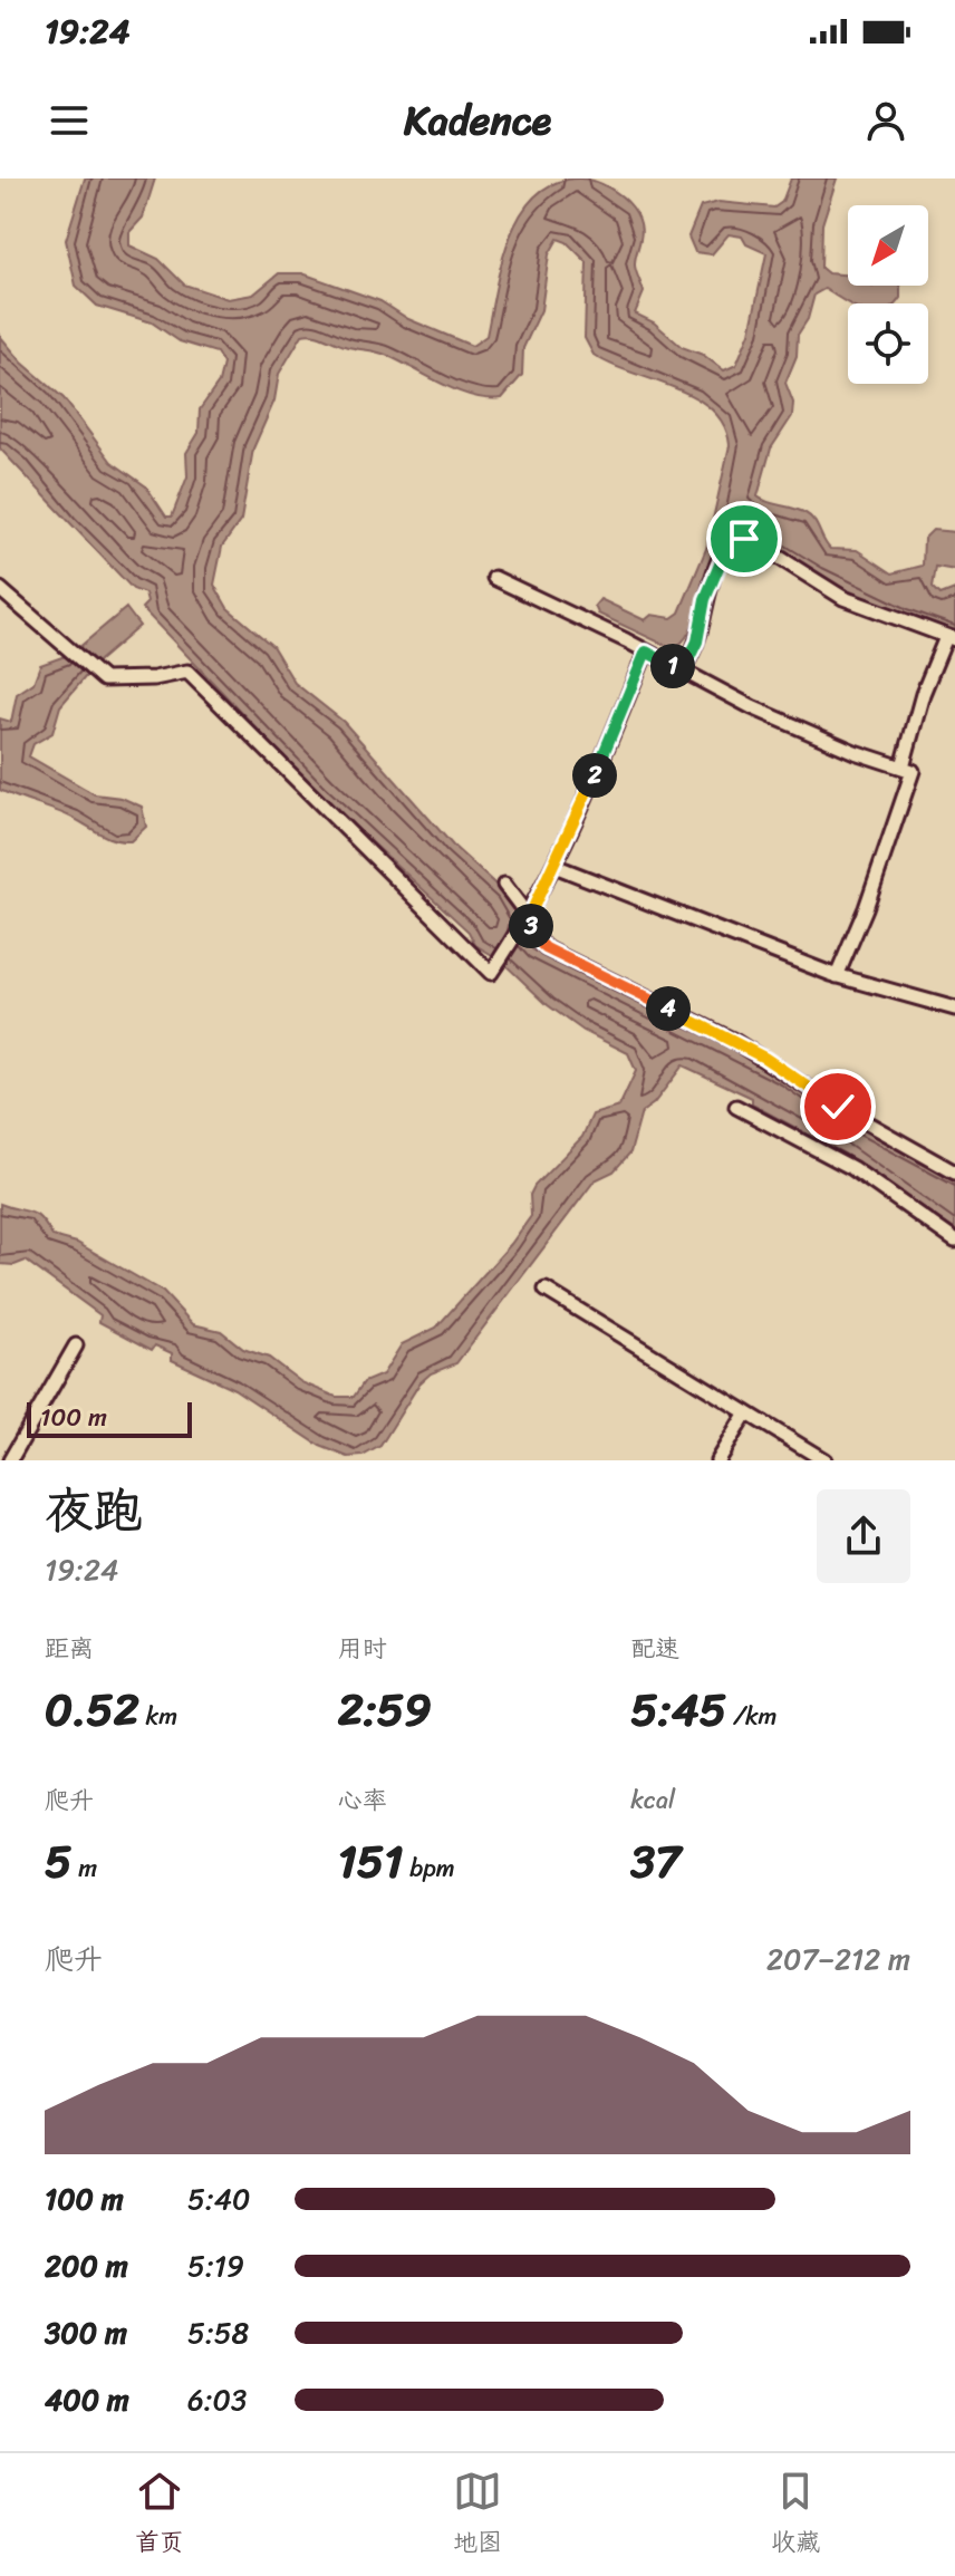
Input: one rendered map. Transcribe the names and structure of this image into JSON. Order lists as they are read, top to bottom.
{
  "scale_bar": "100 m",
  "north": "bottom left",
  "page": {
    "status": "19:24",
    "header": "Kadence",
    "pins": [
      "1",
      "2",
      "3",
      "4"
    ],
    "scale": "100 m",
    "heading": ["夜跑", "19:24"],
    "stats": [
      ["距离", "0.52 km"],
      ["用时", "2:59"],
      ["配速", "5:45 /km"],
      ["爬升", "5 m"],
      ["心率", "151 bpm"],
      ["kcal", "37"]
    ],
    "chart": ["爬升", "207–212 m"],
    "list": [
      {
        "name": "100 m",
        "note": "5:40"
      },
      {
        "name": "200 m",
        "note": "5:19"
      },
      {
        "name": "300 m",
        "note": "5:58"
      },
      {
        "name": "400 m",
        "note": "6:03"
      }
    ],
    "tabs": ["首页", "地图", "收藏"]
  }
}
